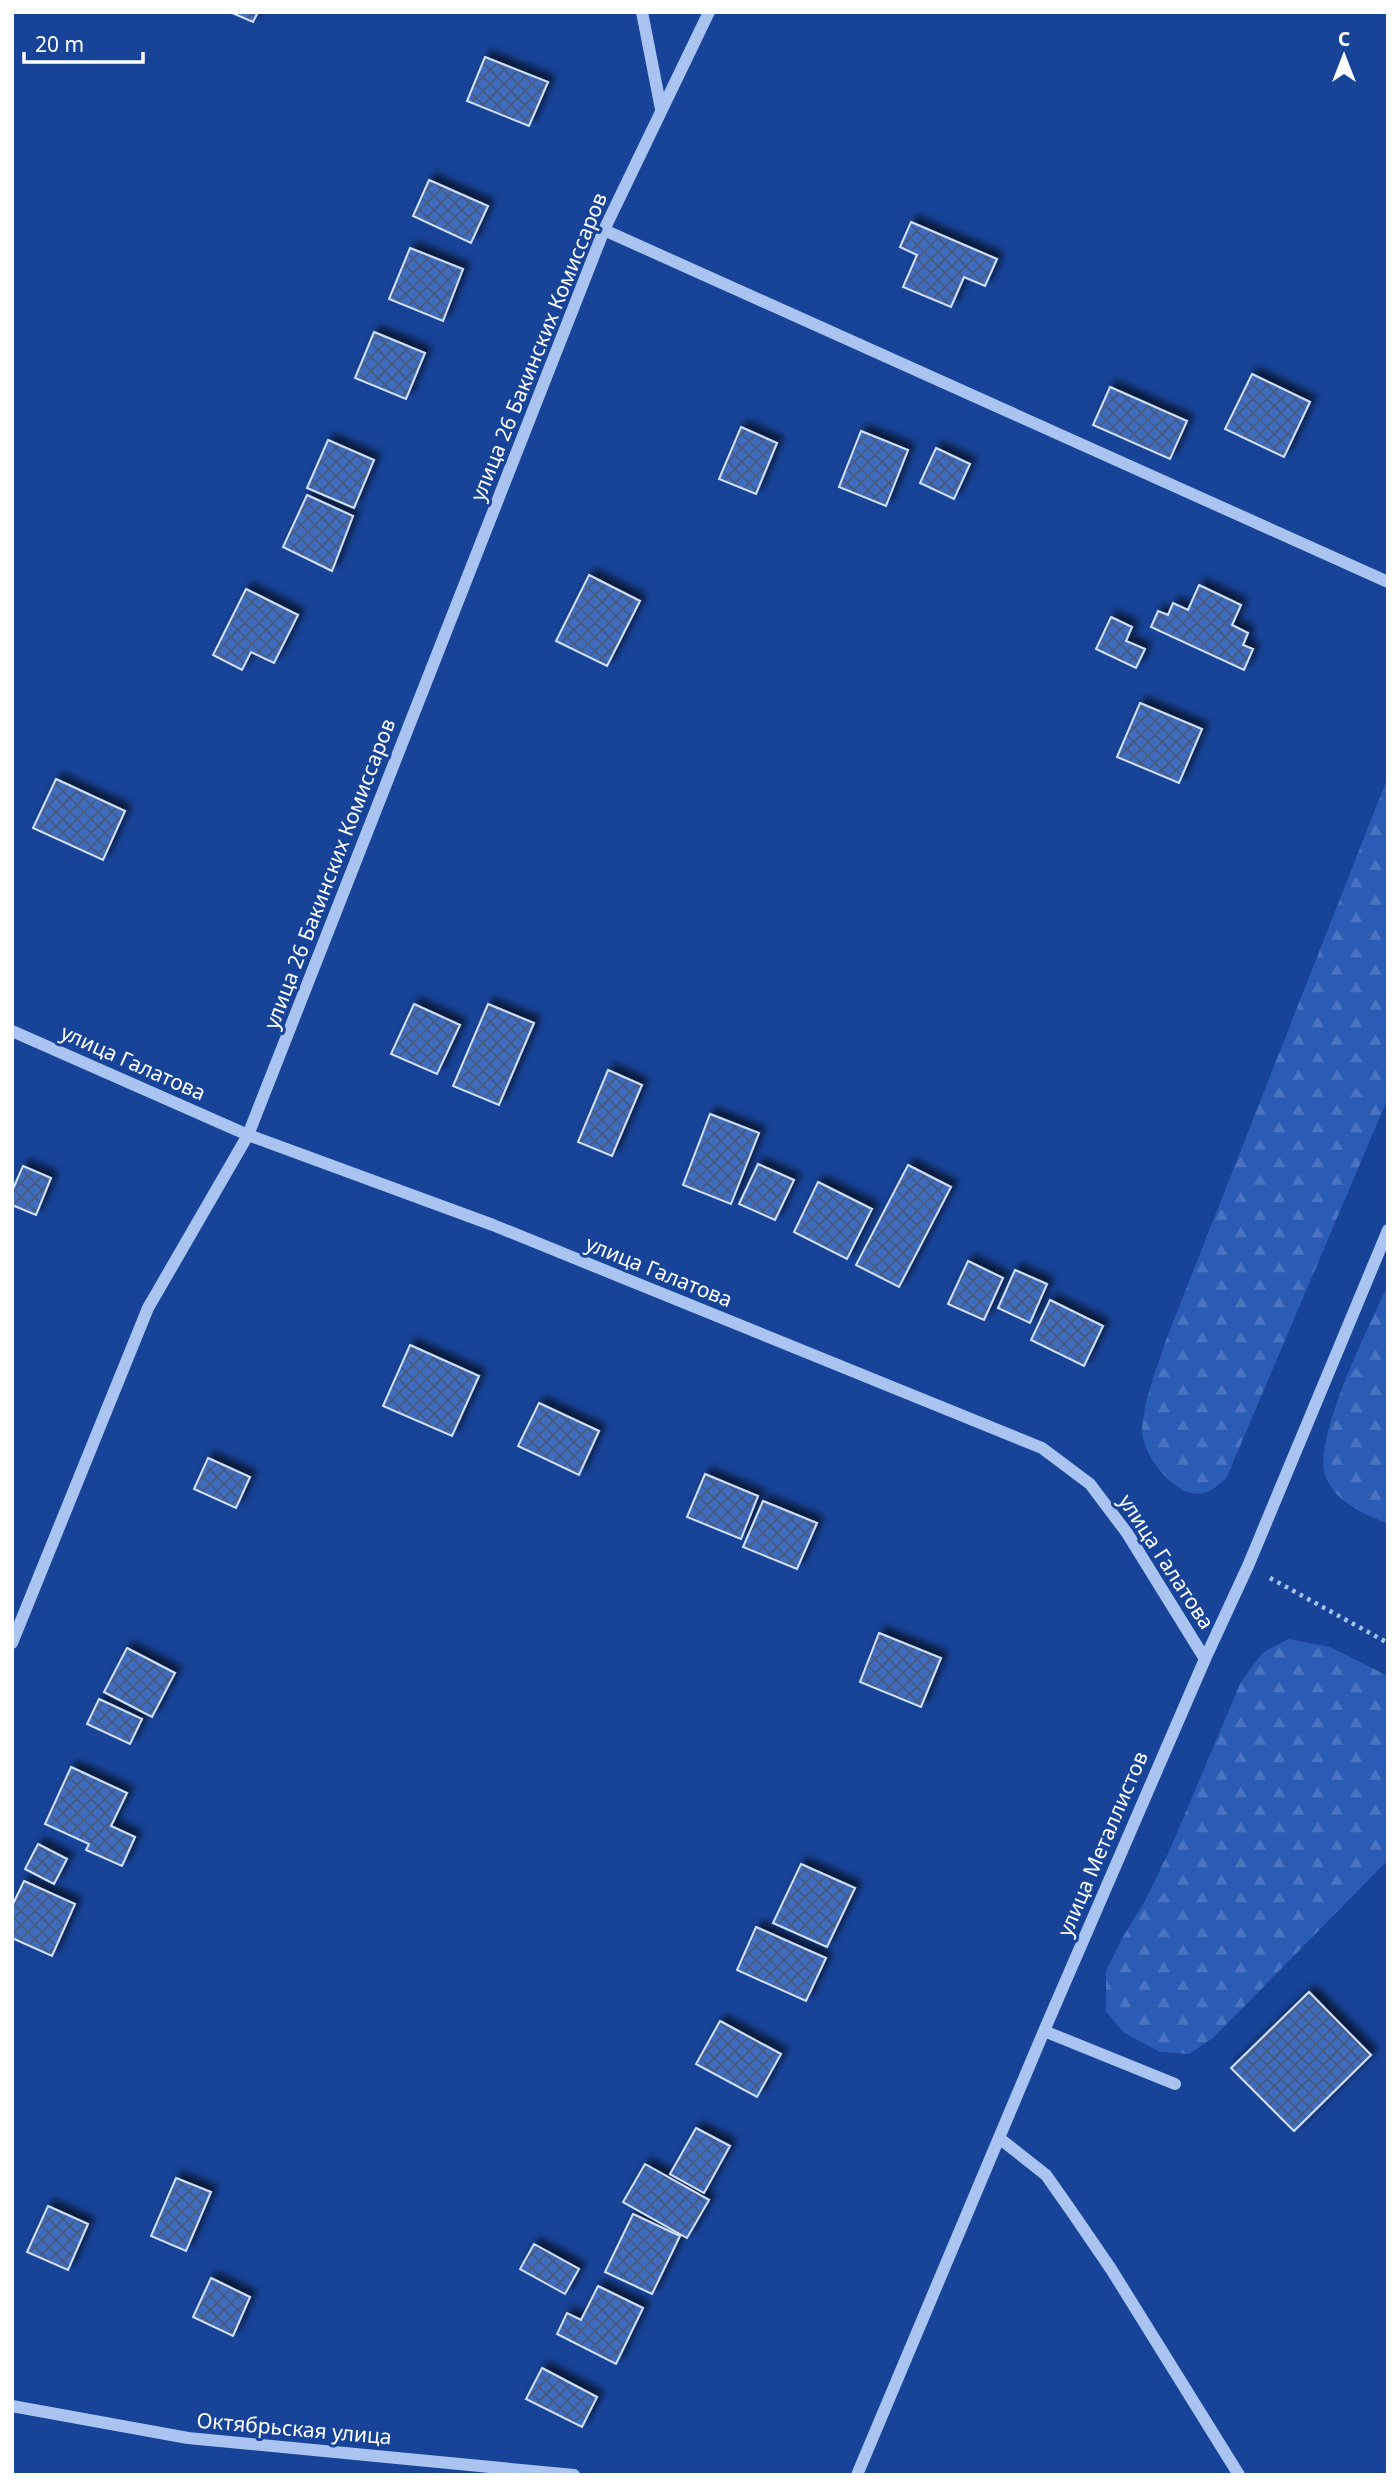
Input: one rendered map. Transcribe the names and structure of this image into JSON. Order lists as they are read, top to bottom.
{
  "streets": {
    "street": [
      "улица 26 Бакинских Комиссаров",
      "улица Галатова",
      "улица Металлистов",
      "Октябрьская улица"
    ]
  },
  "crossings": [
    ["улица 26 Бакинских Комиссаров", "улица Галатова"],
    ["улица Галатова", "улица Металлистов"]
  ],
  "scale_bar": "20 m",
  "north": "top"
}
